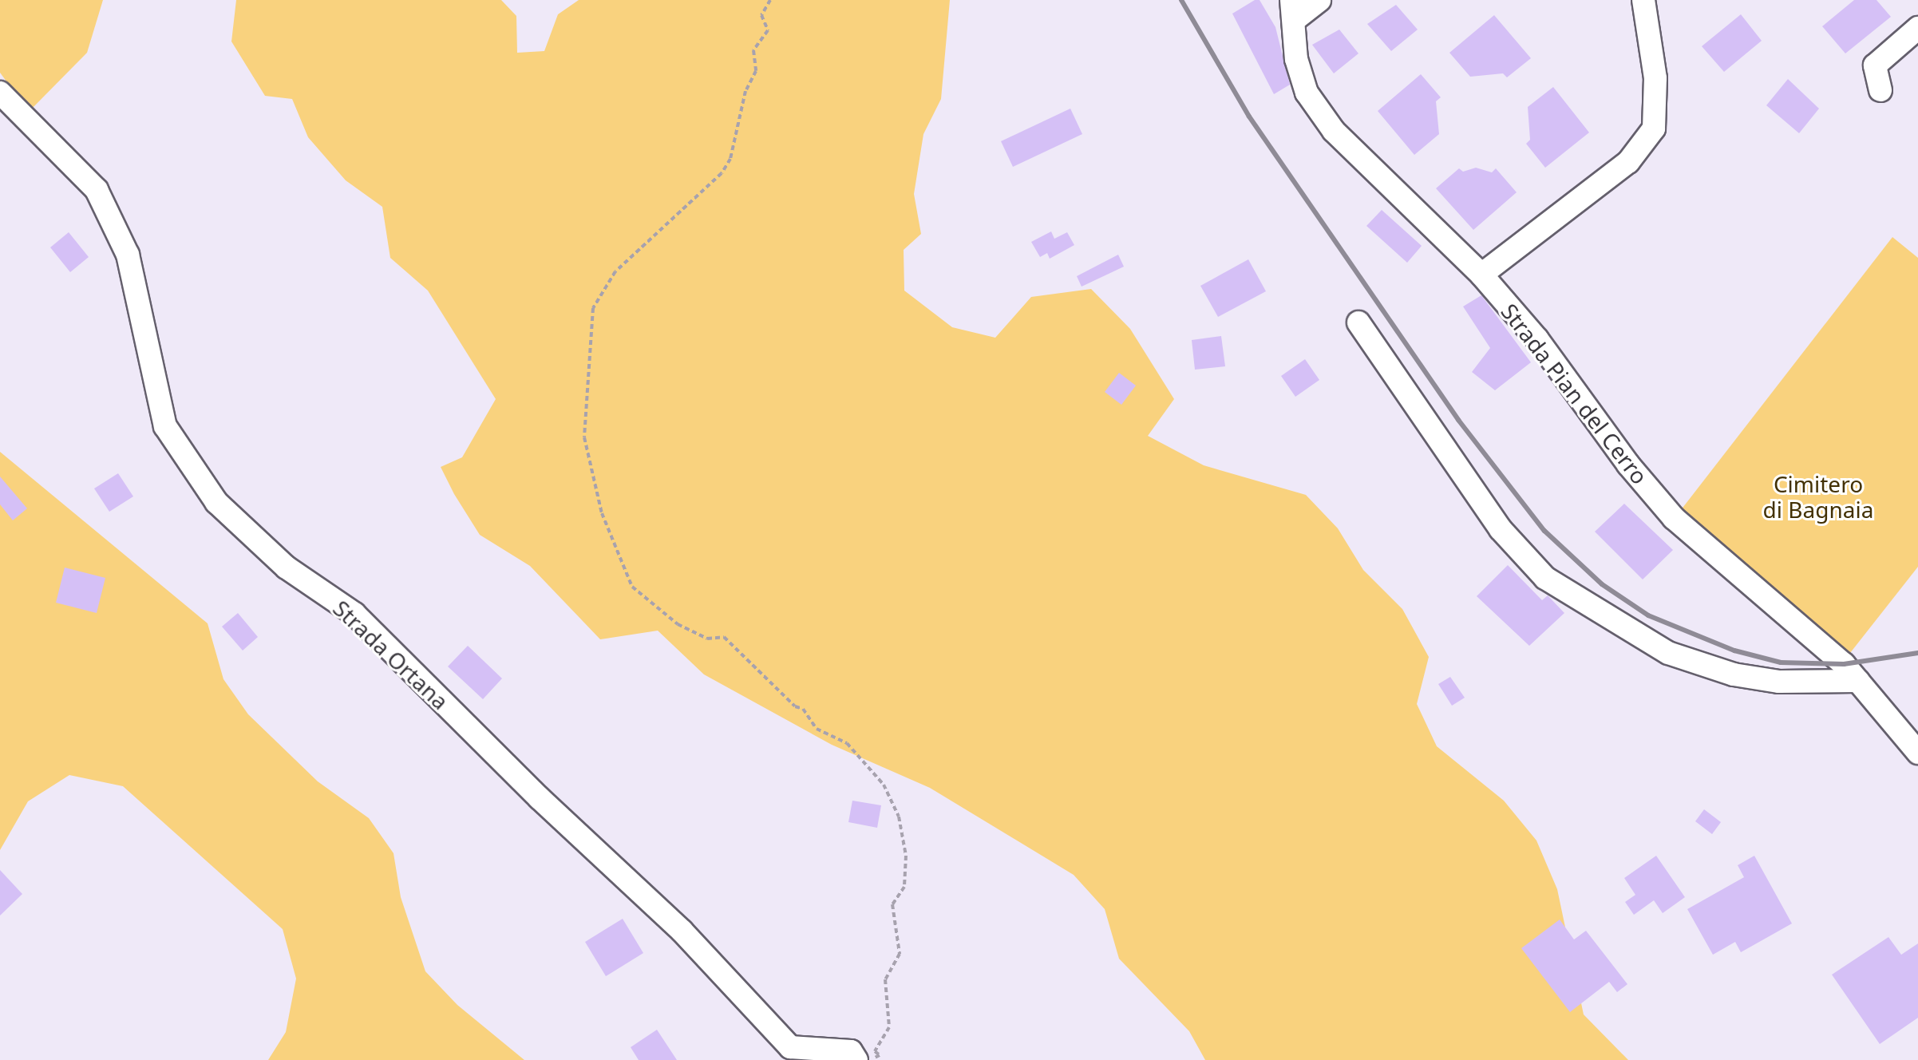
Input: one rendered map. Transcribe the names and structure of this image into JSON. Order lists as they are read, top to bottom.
{
  "streets": {
    "street": ["Strada Pian del Cerro", "Strada Ortana"]
  },
  "parks": ["Cimitero di Bagnaia"]
}
